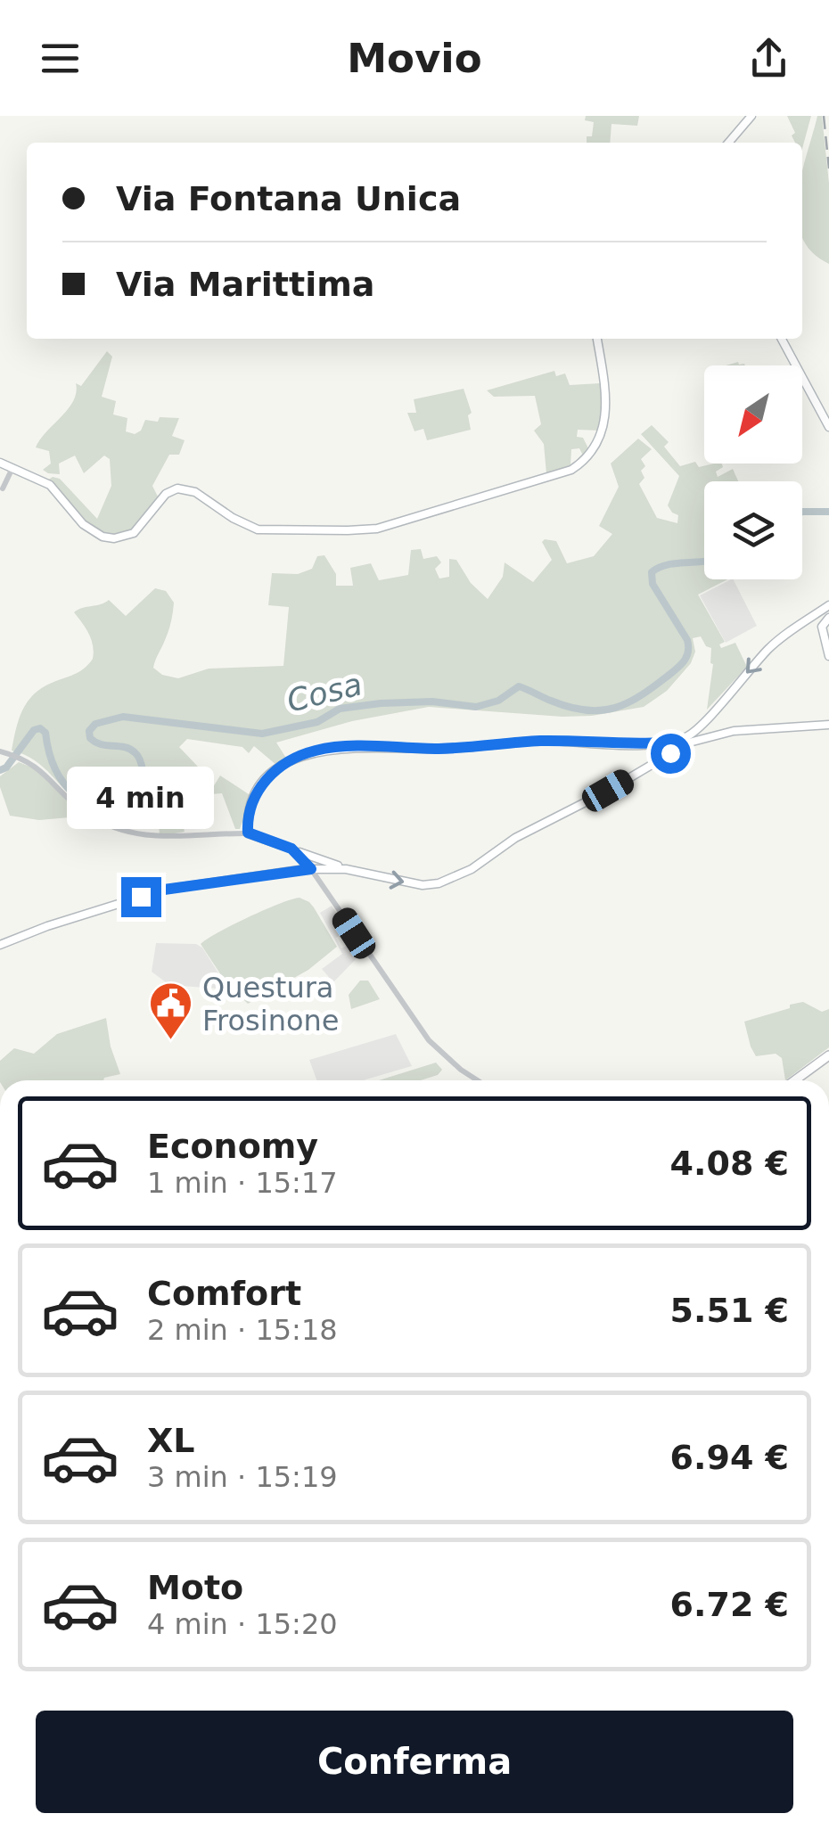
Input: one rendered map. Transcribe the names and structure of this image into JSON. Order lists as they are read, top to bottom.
{
  "water": ["Cosa"],
  "places": {
    "public building": ["Questura Frosinone"]
  },
  "north": "bottom left",
  "page": {
    "header": "Movio",
    "banner": ["Via Fontana Unica", "Via Marittima"],
    "bubble": "4 min",
    "list": [
      {
        "name": "Economy",
        "note": "1 min · 15:17",
        "value": "4.08 €"
      },
      {
        "name": "Comfort",
        "note": "2 min · 15:18",
        "value": "5.51 €"
      },
      {
        "name": "XL",
        "note": "3 min · 15:19",
        "value": "6.94 €"
      },
      {
        "name": "Moto",
        "note": "4 min · 15:20",
        "value": "6.72 €"
      }
    ],
    "buttons": "Conferma"
  }
}
